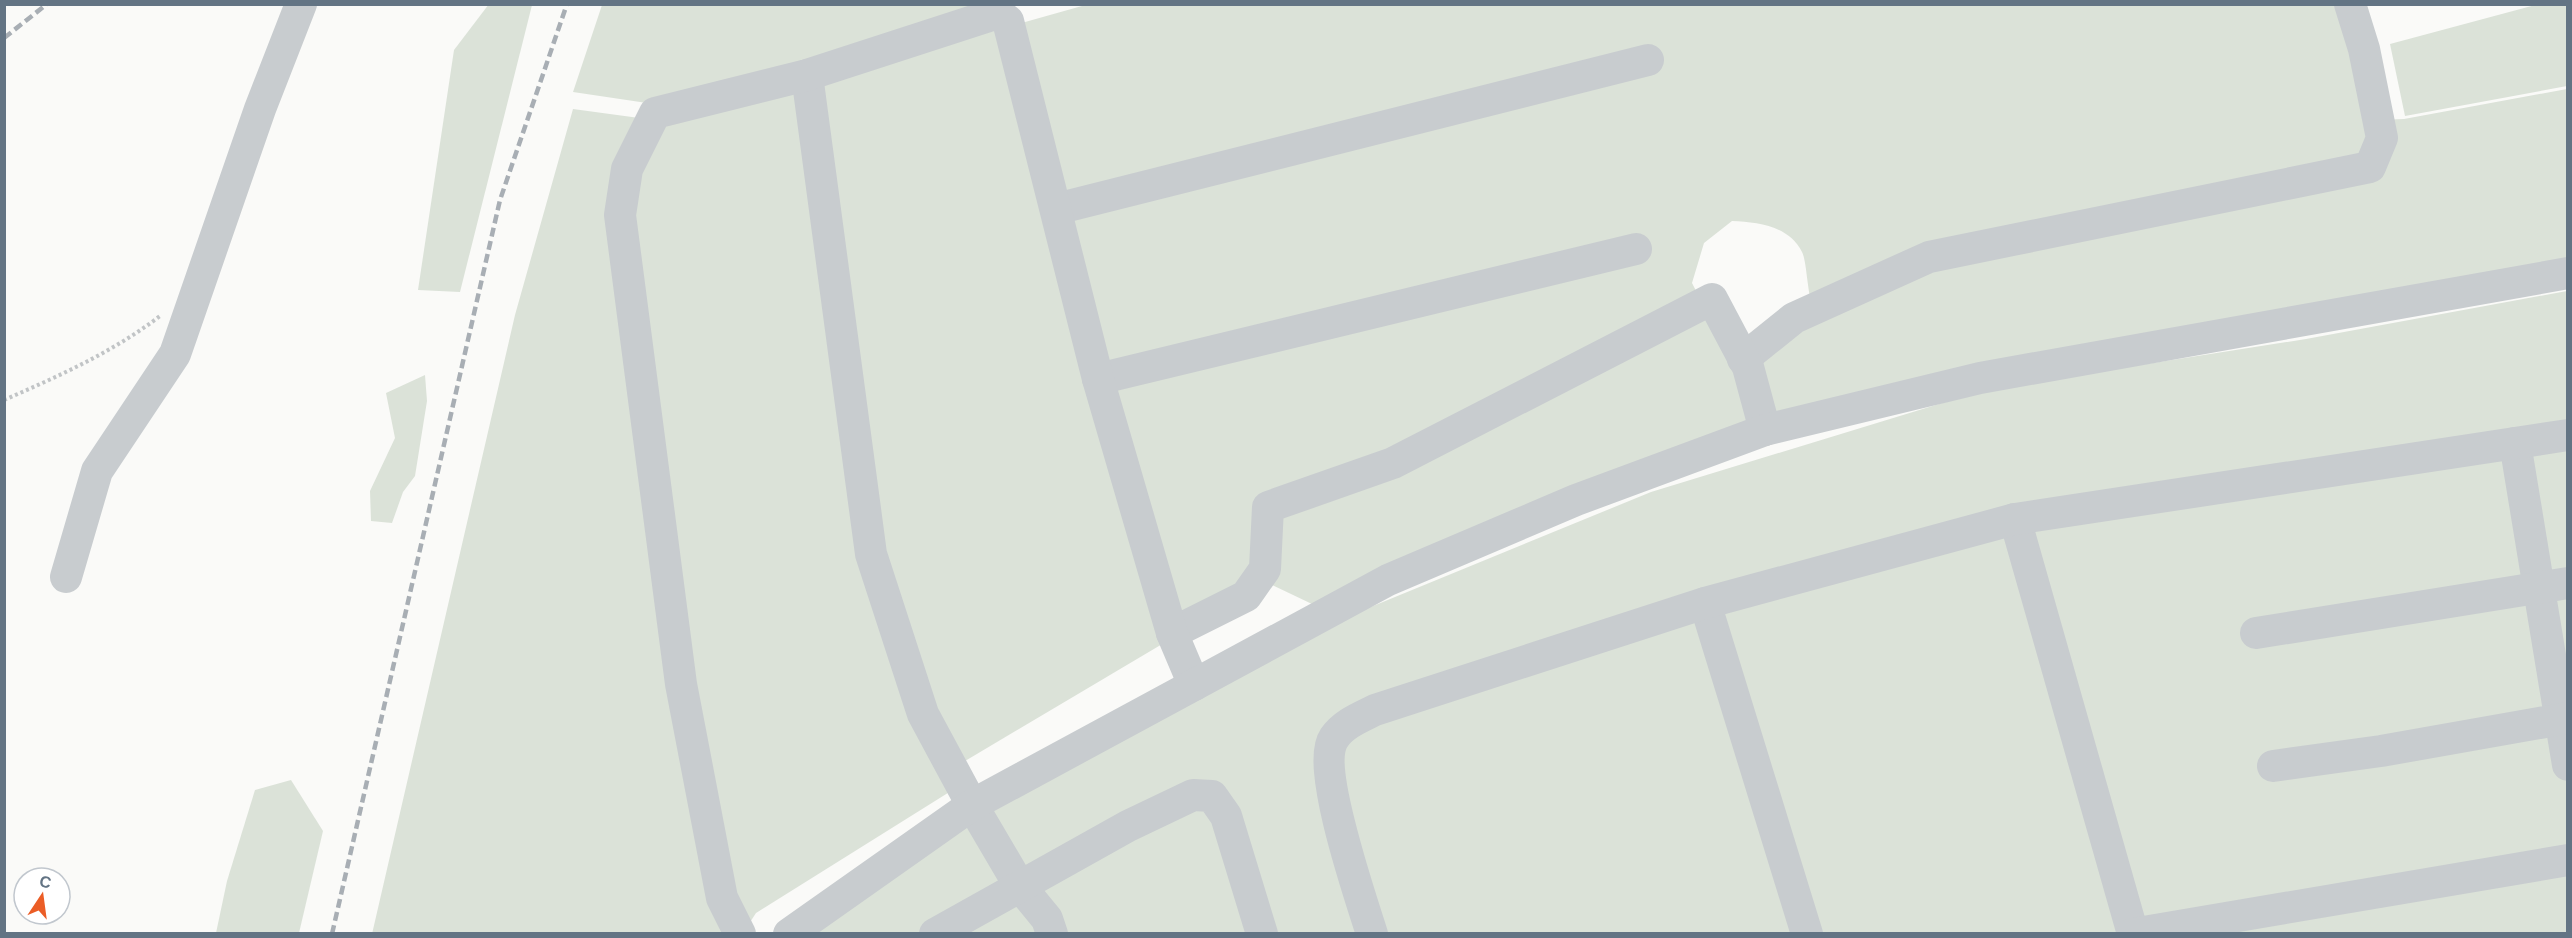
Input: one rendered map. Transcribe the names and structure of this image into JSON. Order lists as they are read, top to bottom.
{
  "north": "top"
}
